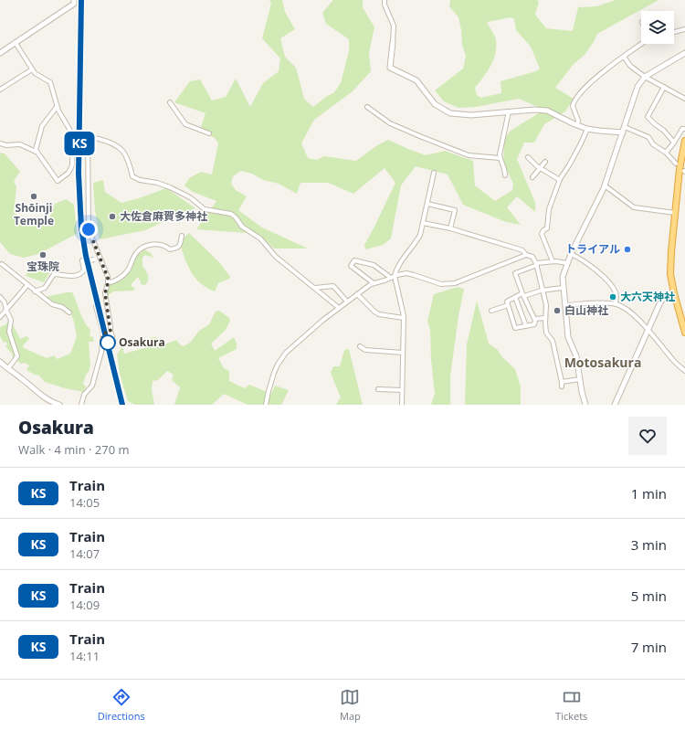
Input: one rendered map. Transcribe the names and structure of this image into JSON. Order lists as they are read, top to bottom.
{
  "districts": ["Motosakura"],
  "places": [
    "Shōinji Temple",
    "大佐倉麻賀多神社",
    "トライアル",
    "宝珠院",
    "大六天神社",
    "白山神社",
    "Osakura"
  ],
  "page": {
    "on_map": "KS",
    "heading": ["Osakura", "Walk · 4 min · 270 m"],
    "list": [
      {
        "mark": "KS",
        "name": "Train",
        "note": "14:05",
        "value": "1 min"
      },
      {
        "mark": "KS",
        "name": "Train",
        "note": "14:07",
        "value": "3 min"
      },
      {
        "mark": "KS",
        "name": "Train",
        "note": "14:09",
        "value": "5 min"
      },
      {
        "mark": "KS",
        "name": "Train",
        "note": "14:11",
        "value": "7 min"
      }
    ],
    "tabs": ["Directions", "Map", "Tickets"]
  }
}
